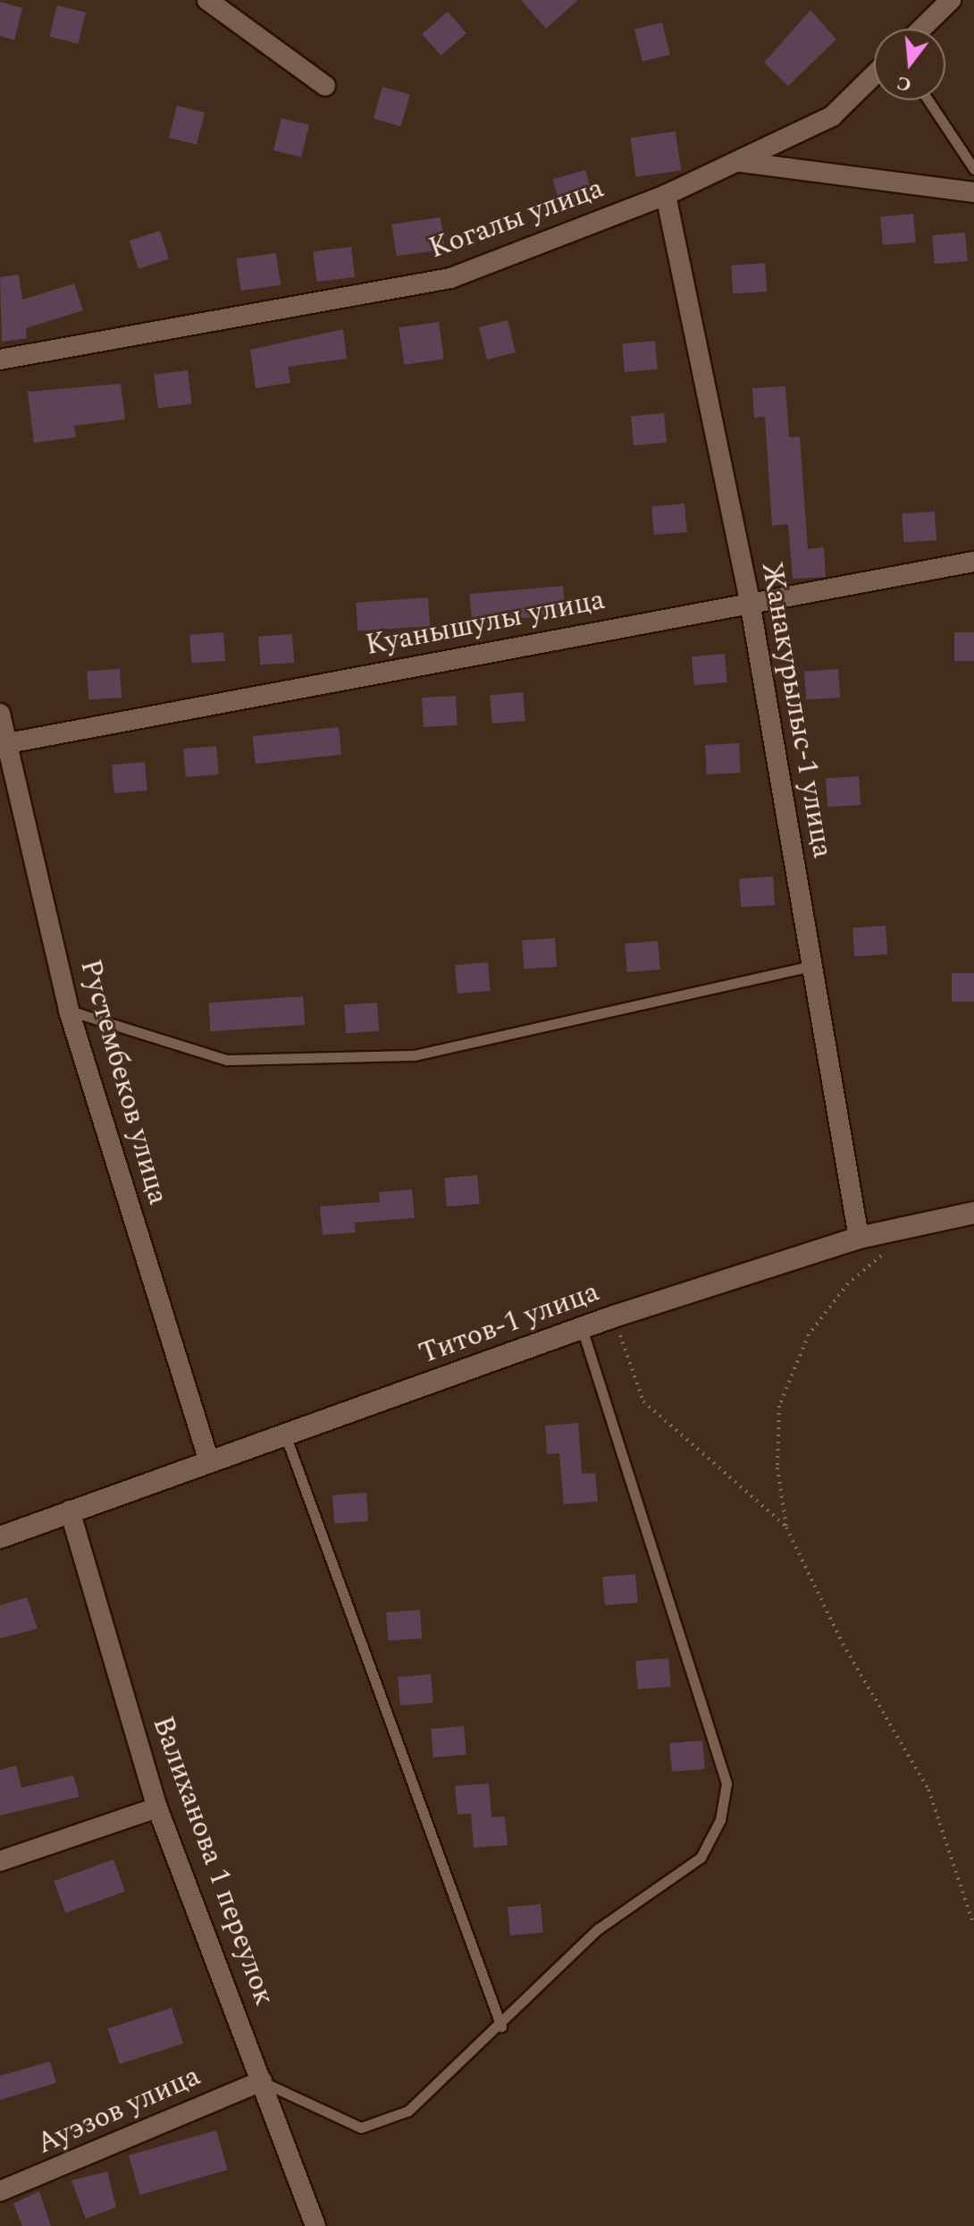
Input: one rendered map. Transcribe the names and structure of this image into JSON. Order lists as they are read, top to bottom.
{
  "streets": {
    "street": [
      "Когалы улица",
      "Куанышулы улица",
      "Жанакурылыс-1 улица",
      "Рустембеков улица",
      "Титов-1 улица",
      "Валиханова 1 переулок",
      "Ауэзов улица"
    ]
  },
  "crossings": [
    ["Когалы улица", "Жанакурылыс-1 улица"],
    ["Куанышулы улица", "Жанакурылыс-1 улица"],
    ["Куанышулы улица", "Рустембеков улица"],
    ["Жанакурылыс-1 улица", "Титов-1 улица"],
    ["Рустембеков улица", "Титов-1 улица"],
    ["Титов-1 улица", "Валиханова 1 переулок"],
    ["Валиханова 1 переулок", "Ауэзов улица"]
  ],
  "north": "bottom"
}
